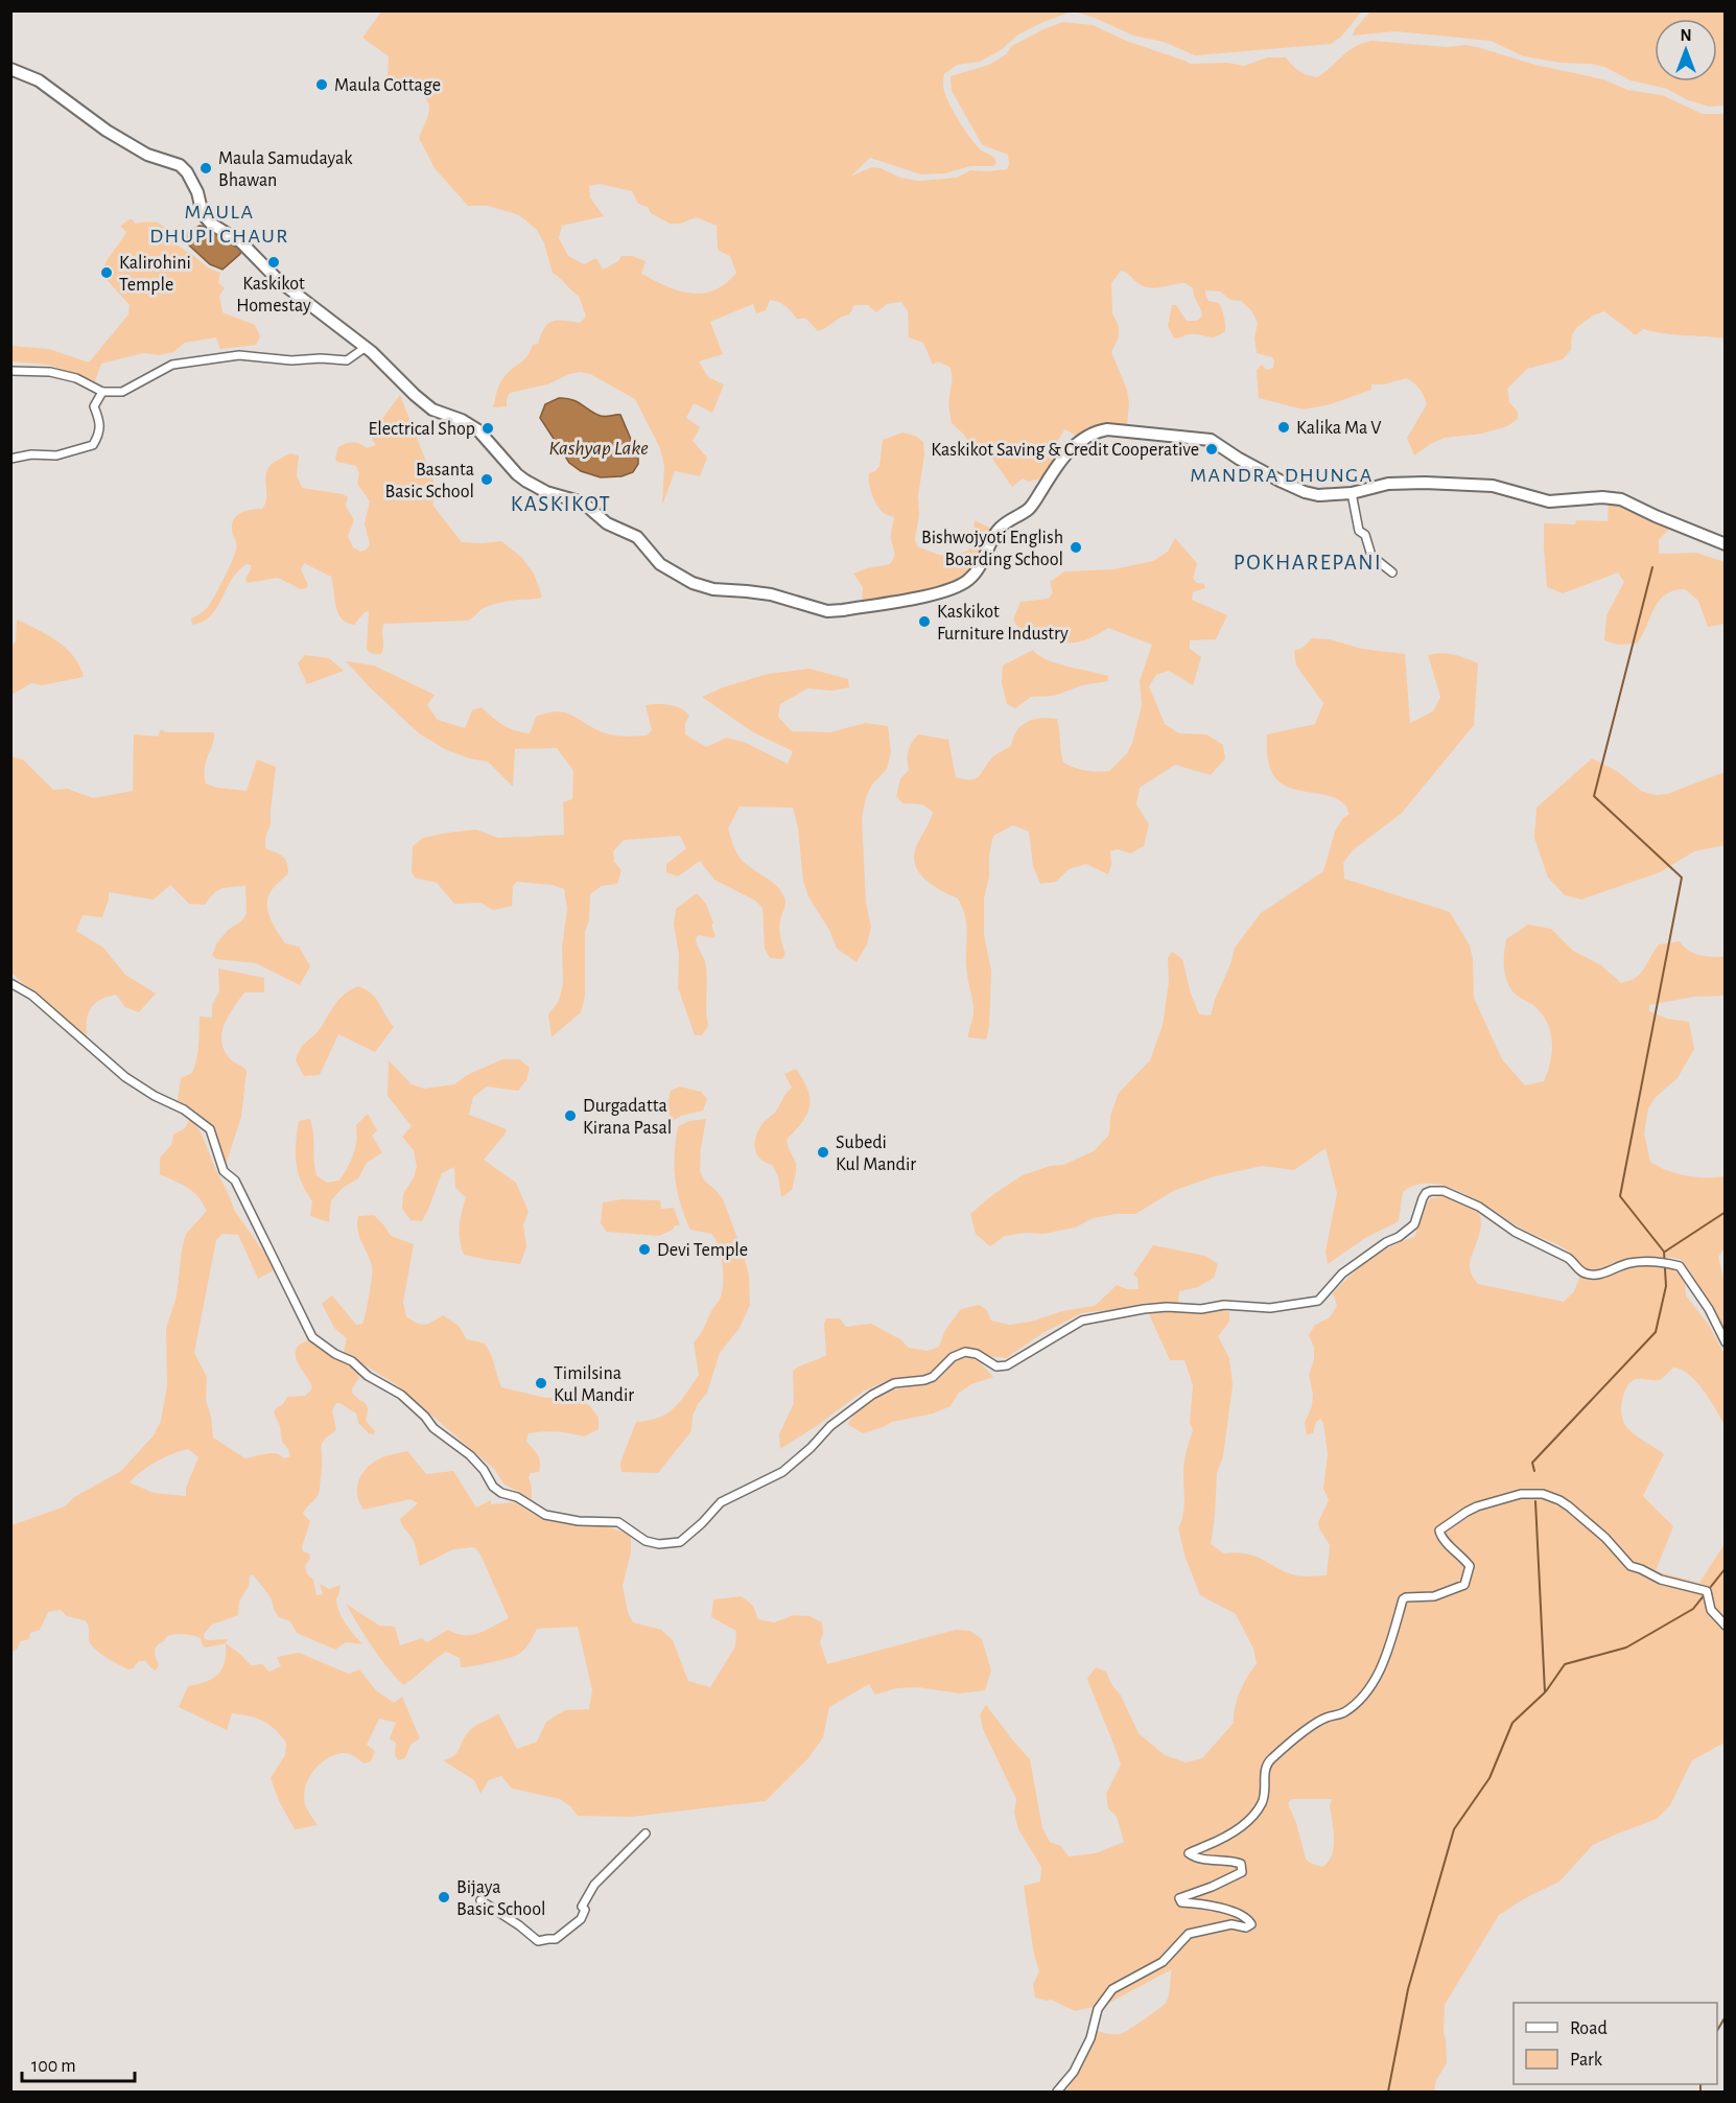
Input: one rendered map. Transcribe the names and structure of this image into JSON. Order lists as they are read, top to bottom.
{
  "districts": [
    "MAULA DHUPI CHAUR",
    "MANDRA DHUNGA",
    "KASKIKOT",
    "POKHAREPANI"
  ],
  "water": ["Kashyap Lake"],
  "places": [
    "Maula Cottage",
    "Maula Samudayak Bhawan",
    "Kaskikot Homestay",
    "Kalirohini Temple",
    "Kalika Ma V",
    "Electrical Shop",
    "Kaskikot Saving & Credit Cooperative",
    "Basanta Basic School",
    "Bishwojyoti English Boarding School",
    "Kaskikot Furniture Industry",
    "Durgadatta Kirana Pasal",
    "Subedi Kul Mandir",
    "Devi Temple",
    "Timilsina Kul Mandir",
    "Bijaya Basic School"
  ],
  "legend": ["Road", "Park"],
  "scale_bar": "100 m",
  "north": "top"
}
